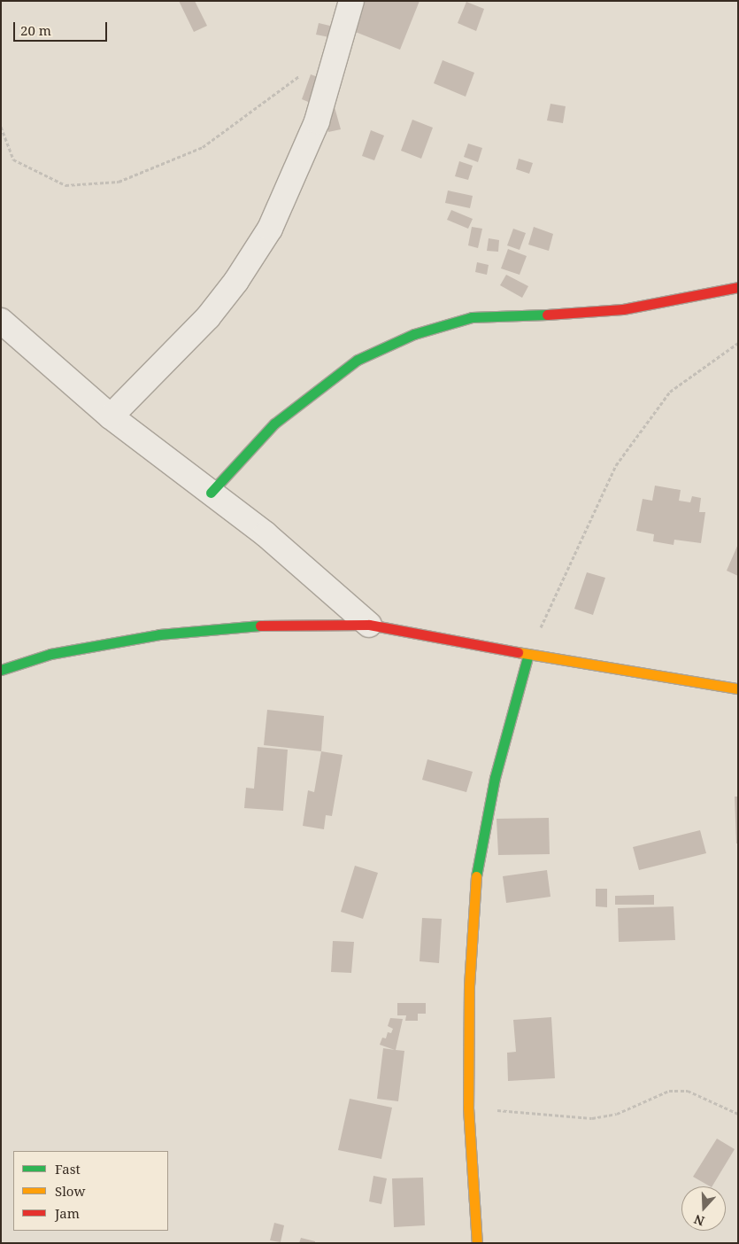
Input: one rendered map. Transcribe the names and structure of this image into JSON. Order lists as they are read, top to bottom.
{
  "legend": ["Fast", "Slow", "Jam"],
  "scale_bar": "20 m",
  "north": "bottom"
}
